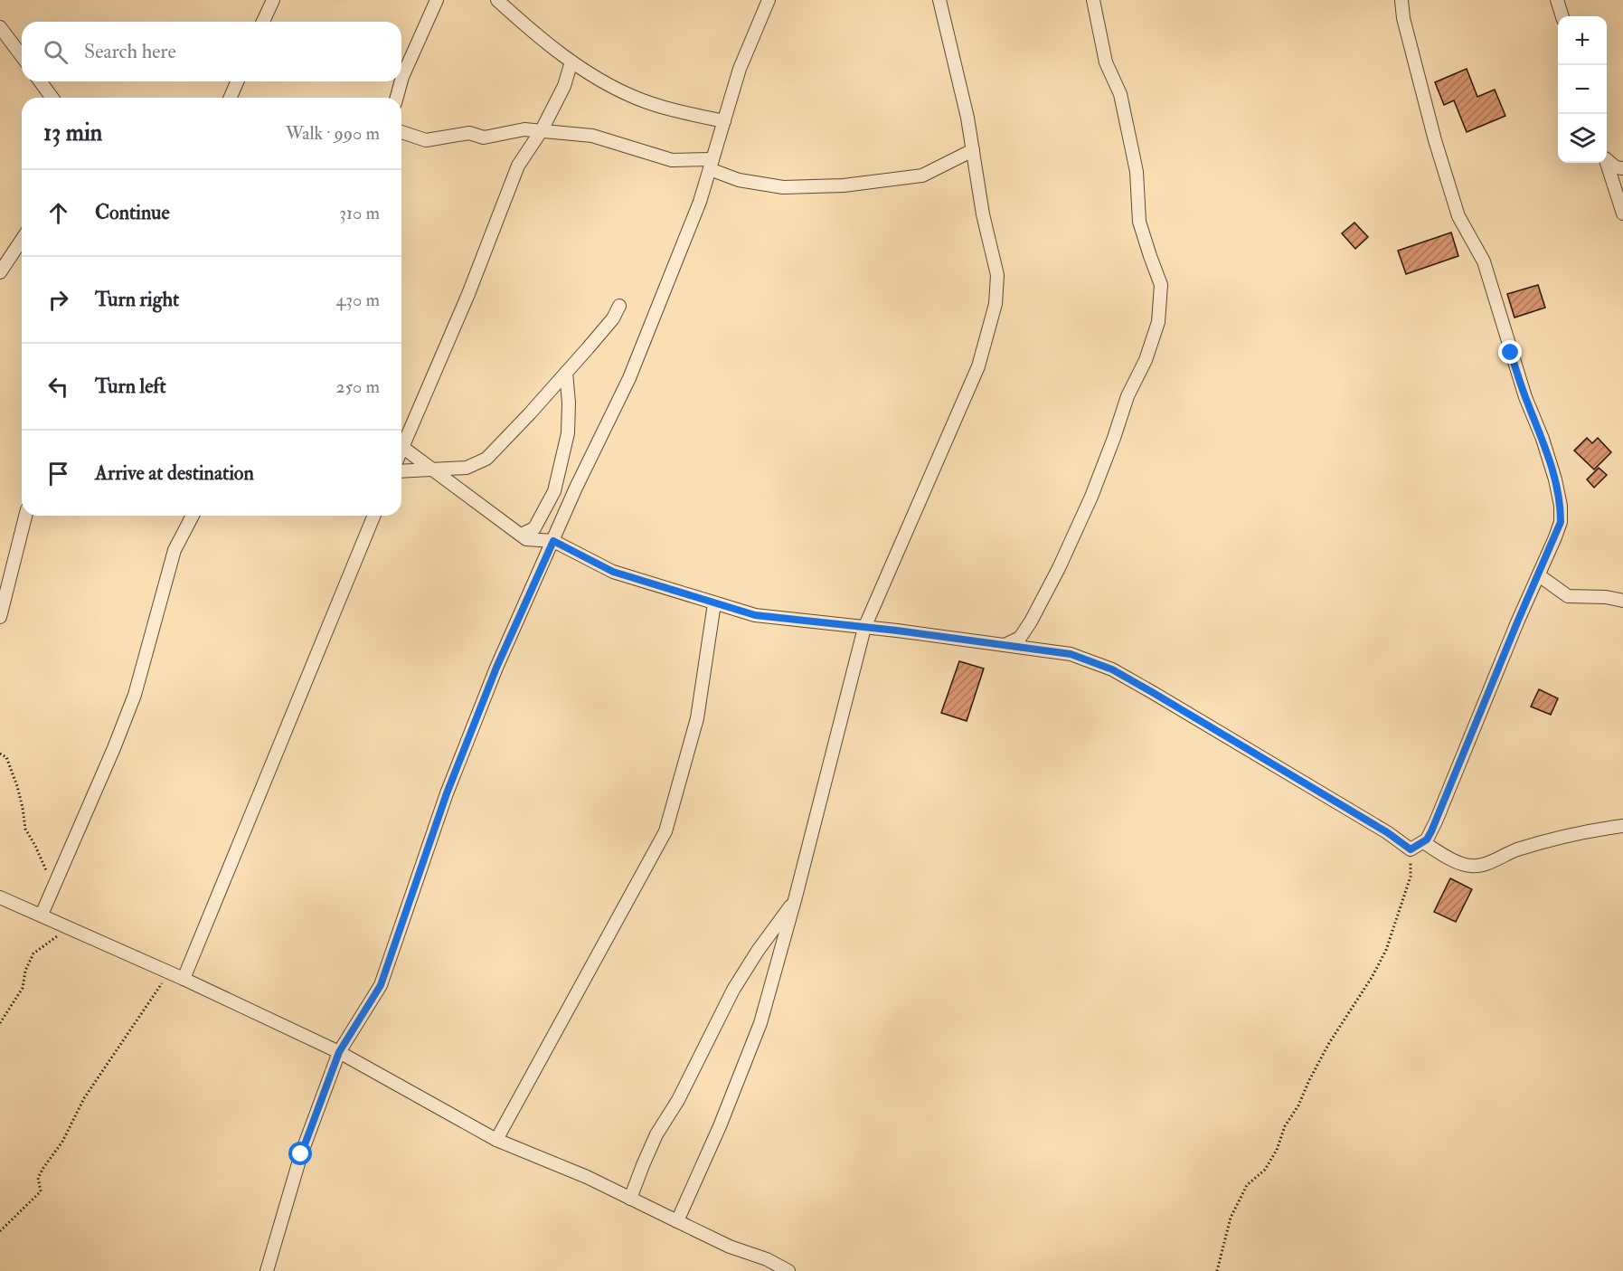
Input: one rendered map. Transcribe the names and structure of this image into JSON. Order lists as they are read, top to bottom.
{
  "page": {
    "map_buttons": ["+", "−"],
    "search": "Search here",
    "heading": ["13 min", "Walk · 990 m"],
    "list": [
      ["Continue", "310 m"],
      ["Turn right", "430 m"],
      ["Turn left", "250 m"],
      "Arrive at destination"
    ]
  }
}
